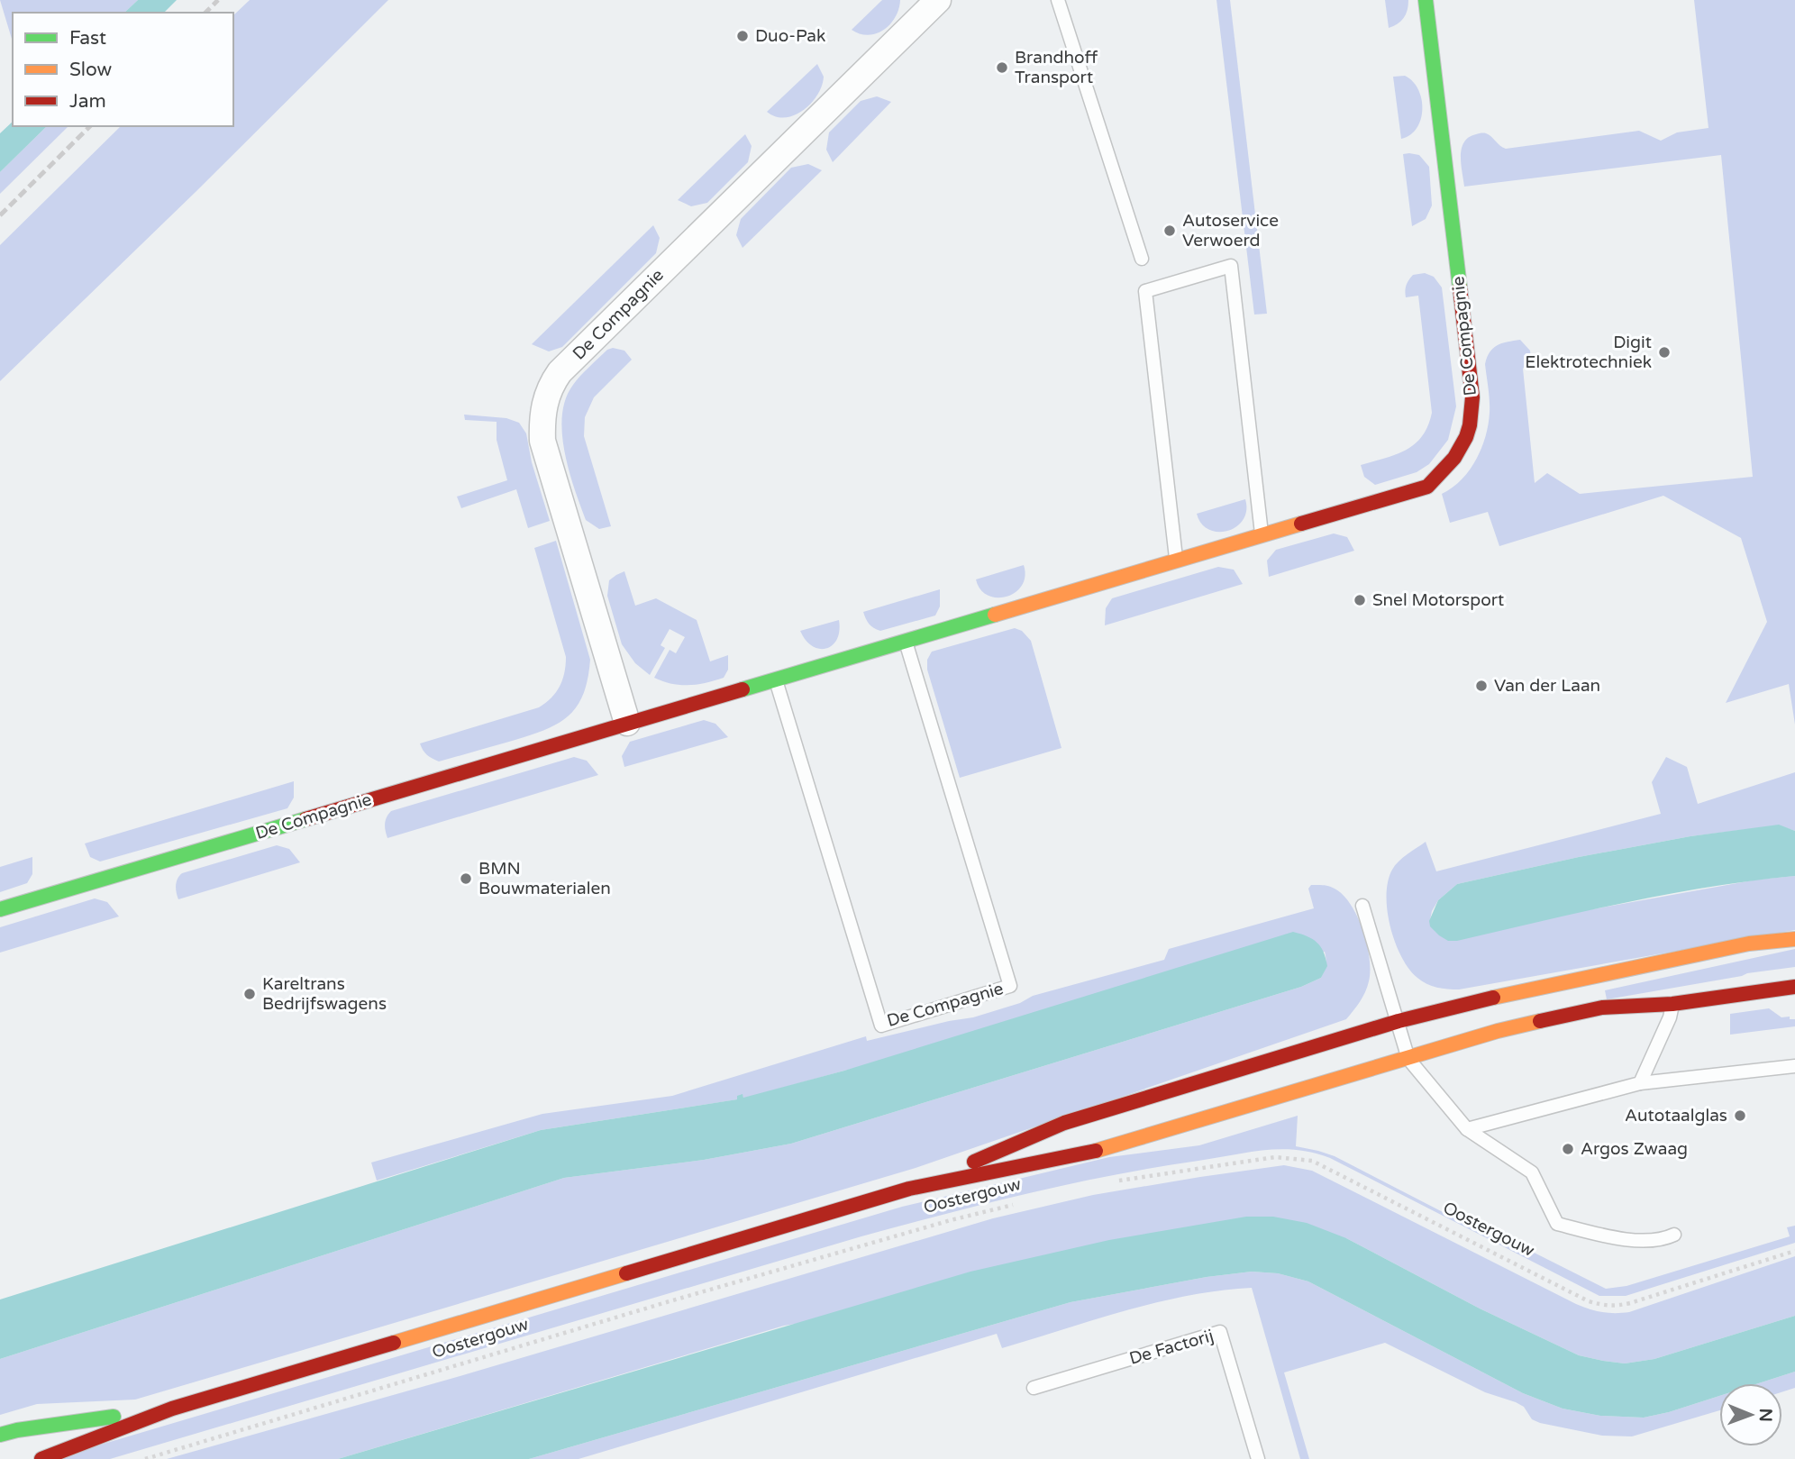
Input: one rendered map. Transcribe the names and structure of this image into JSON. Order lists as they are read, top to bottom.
{
  "streets": {
    "main road": ["De Compagnie", "Oostergouw"],
    "lane": ["De Factorij"]
  },
  "places": [
    "Duo-Pak",
    "Brandhoff Transport",
    "Autoservice Verwoerd",
    "Digit Elektrotechniek",
    "Snel Motorsport",
    "Van der Laan",
    "BMN Bouwmaterialen",
    "Kareltrans Bedrijfswagens",
    "Autotaalglas",
    "Argos Zwaag"
  ],
  "legend": ["Fast", "Slow", "Jam"],
  "north": "right"
}
